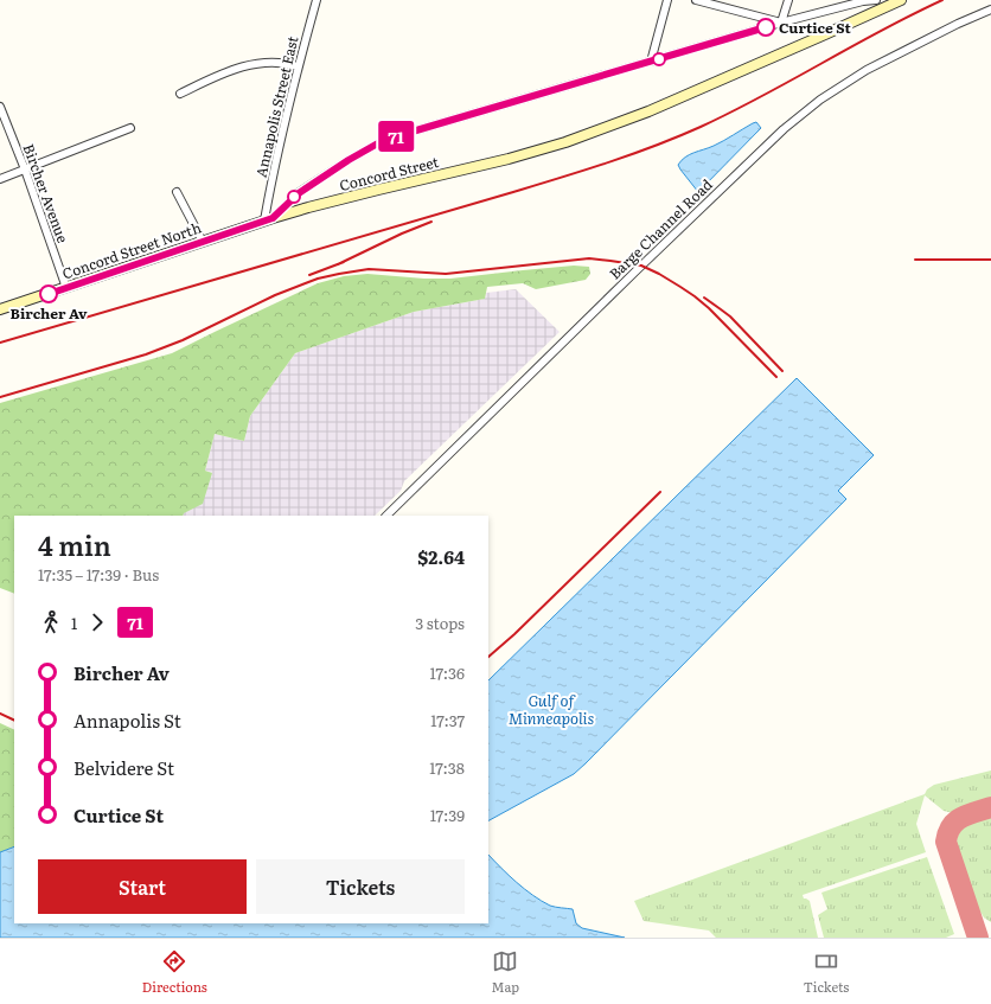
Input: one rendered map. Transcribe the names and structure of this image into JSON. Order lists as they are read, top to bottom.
{
  "streets": {
    "main road": ["Concord Street", "Concord Street North"],
    "street": ["Annapolis Street East", "Bircher Avenue", "Barge Channel Road"]
  },
  "crossings": [
    ["Annapolis Street East", "Concord Street"],
    ["Annapolis Street East", "Concord Street North"],
    ["Concord Street", "Concord Street North"],
    ["Bircher Avenue", "Concord Street North"]
  ],
  "water": ["Gulf of Minneapolis"],
  "places": ["Curtice St", "Bircher Av"],
  "lines": ["bus line 71"],
  "page": {
    "on_map": "71",
    "heading": ["4 min", "17:35 – 17:39 · Bus", "$2.64"],
    "legs": ["1", "71", "3 stops"],
    "list": [
      {
        "name": "Bircher Av",
        "value": "17:36"
      },
      {
        "name": "Annapolis St",
        "value": "17:37"
      },
      {
        "name": "Belvidere St",
        "value": "17:38"
      },
      {
        "name": "Curtice St",
        "value": "17:39"
      }
    ],
    "buttons": ["Start", "Tickets"],
    "tabs": ["Directions", "Map", "Tickets"]
  }
}
